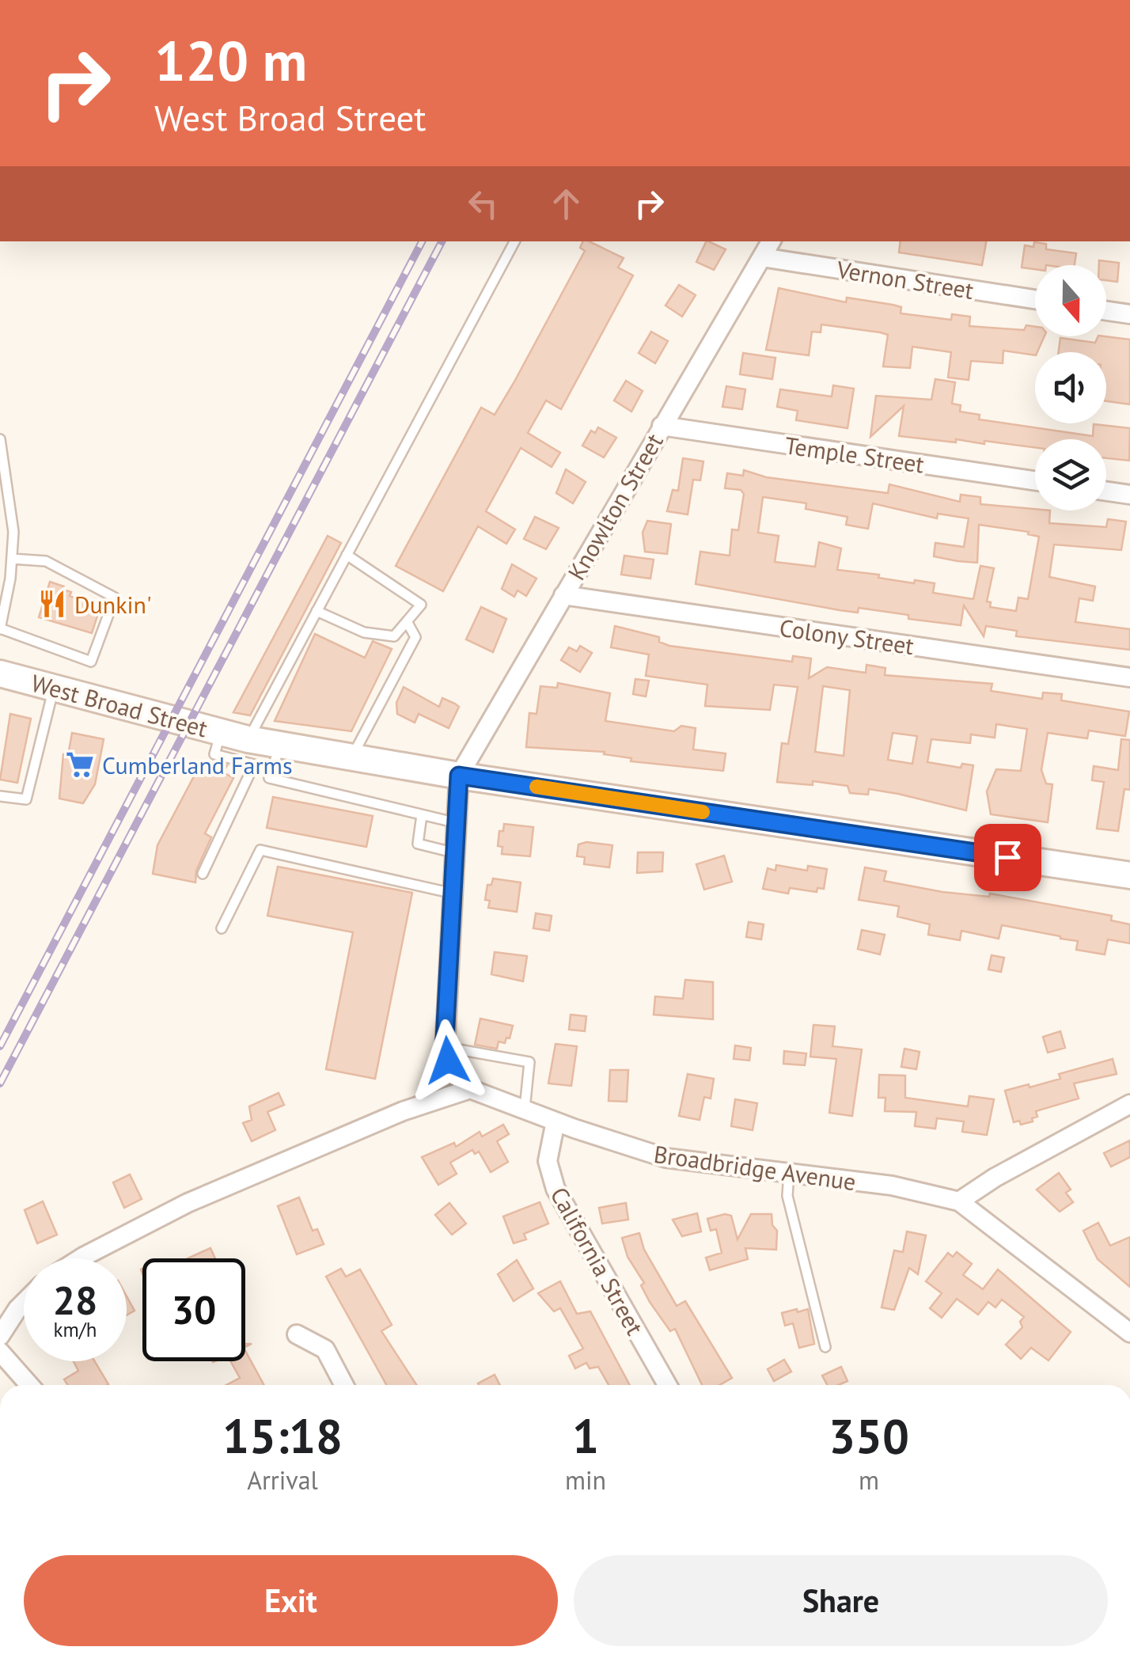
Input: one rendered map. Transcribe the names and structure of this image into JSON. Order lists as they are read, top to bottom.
{
  "streets": {
    "main road": ["West Broad Street"],
    "street": [
      "Vernon Street",
      "Temple Street",
      "Knowlton Street",
      "Colony Street",
      "Broadbridge Avenue",
      "California Street"
    ]
  },
  "crossings": [
    ["Vernon Street", "Knowlton Street"],
    ["Temple Street", "Knowlton Street"],
    ["Knowlton Street", "Colony Street"],
    ["Knowlton Street", "West Broad Street"],
    ["Broadbridge Avenue", "California Street"]
  ],
  "places": {
    "restaurant": ["Dunkin'"],
    "supermarket": ["Cumberland Farms"]
  },
  "north": "bottom",
  "page": {
    "turn": ["120 m", "West Broad Street"],
    "speed": "28 km/h",
    "limit": "30",
    "eta": [
      "15:18",
      "Arrival",
      "1",
      "min",
      "350",
      "m"
    ],
    "buttons": ["Exit", "Share"]
  }
}
